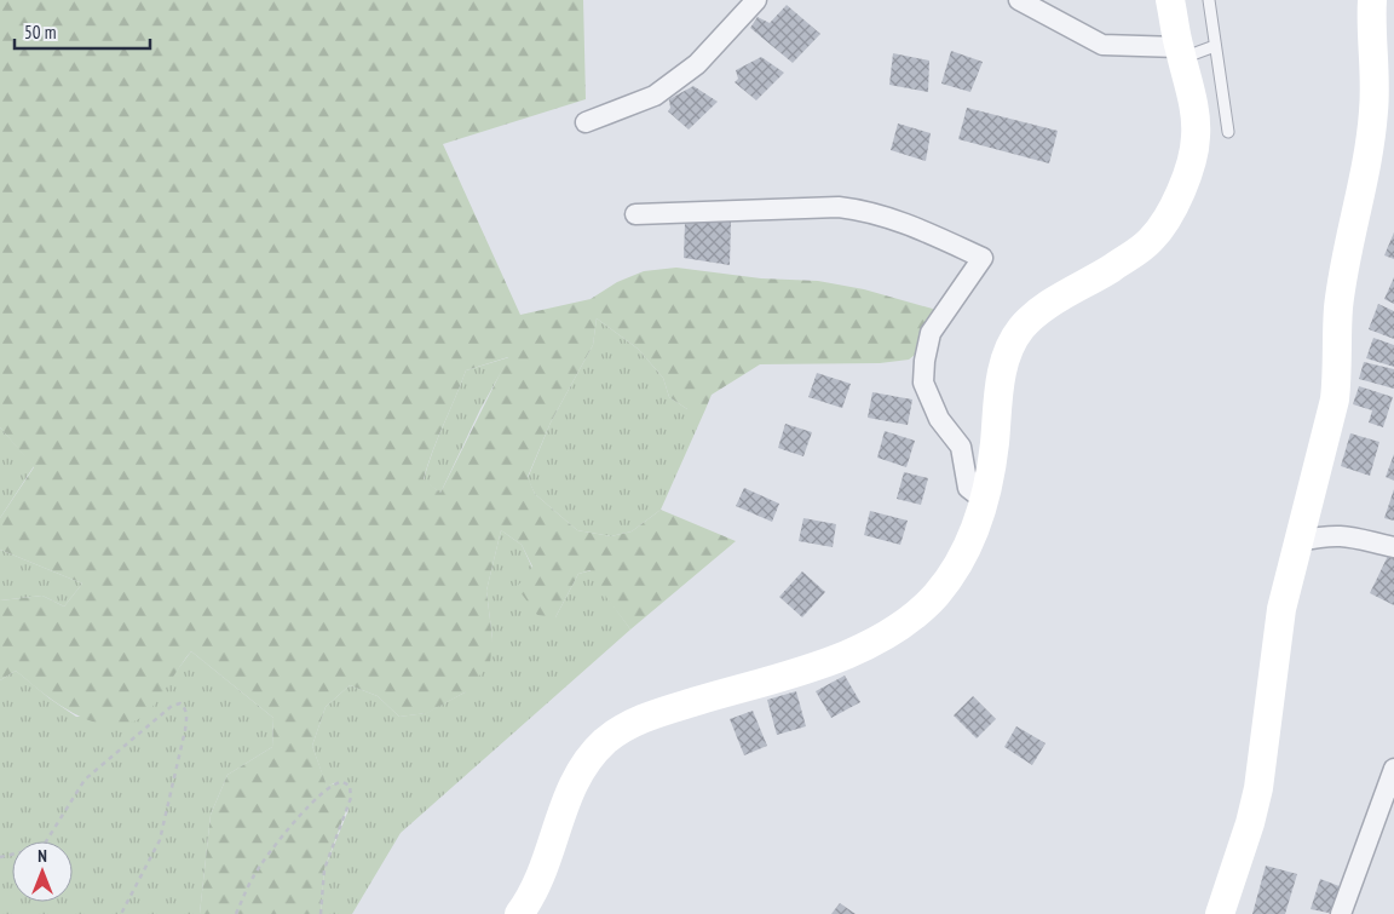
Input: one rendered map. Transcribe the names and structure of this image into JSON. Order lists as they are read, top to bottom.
{
  "scale_bar": "50 m",
  "north": "top"
}
